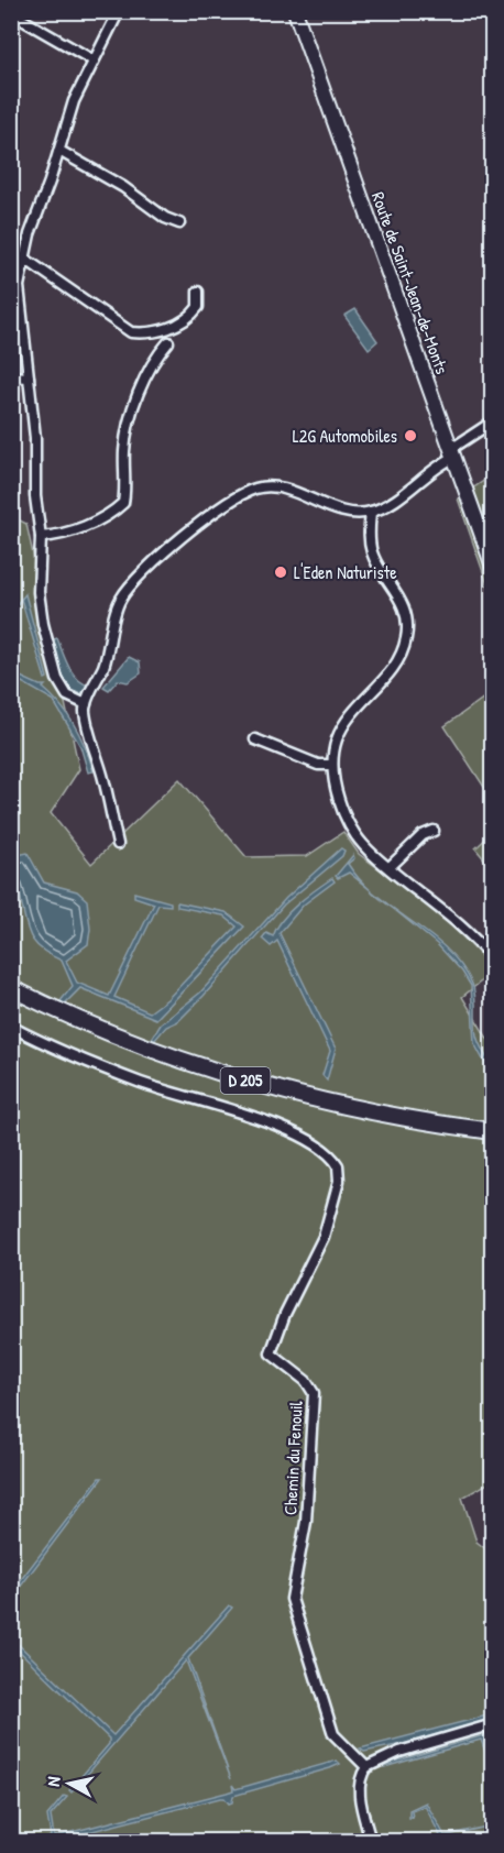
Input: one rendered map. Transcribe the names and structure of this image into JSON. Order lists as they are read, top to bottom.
{
  "streets": {
    "main road": ["Route de Saint-Jean-de-Monts", "D 205"],
    "street": ["Chemin du Fenouil"]
  },
  "places": ["L2G Automobiles", "L'Eden Naturiste"],
  "north": "left"
}
